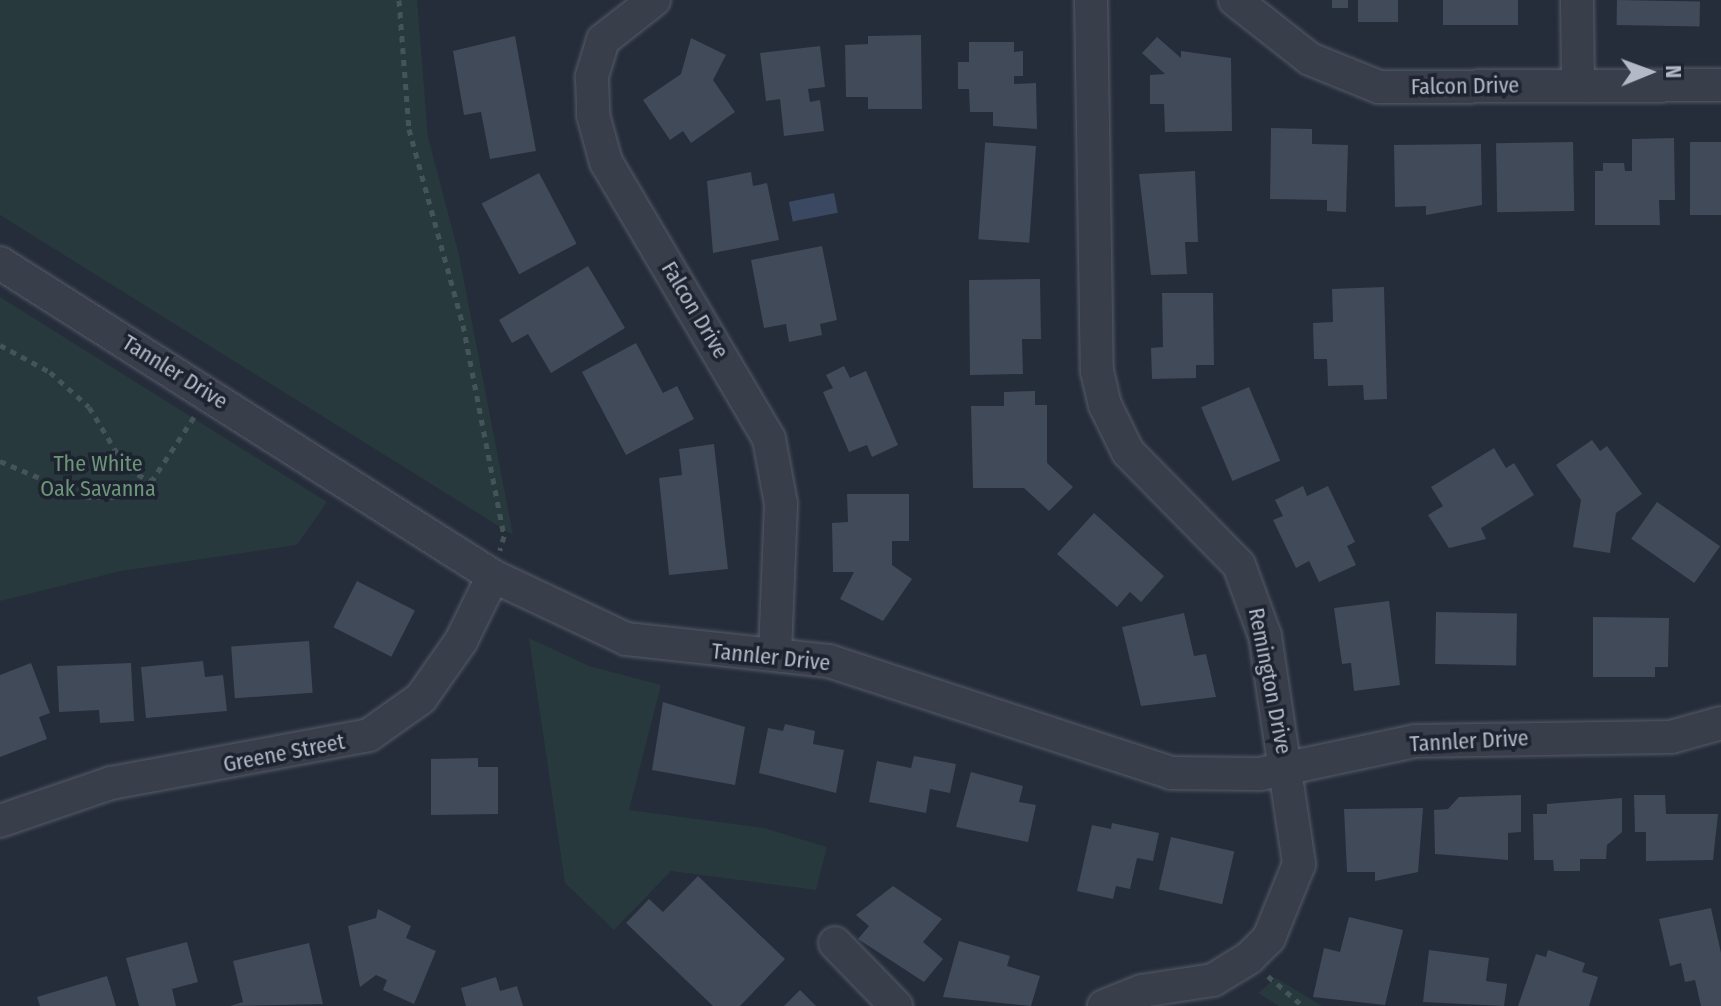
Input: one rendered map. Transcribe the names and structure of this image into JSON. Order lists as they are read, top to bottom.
{
  "streets": {
    "street": [
      "Falcon Drive",
      "Tannler Drive",
      "Remington Drive",
      "Greene Street"
    ]
  },
  "crossings": [
    ["Falcon Drive", "Tannler Drive"],
    ["Tannler Drive", "Remington Drive"],
    ["Tannler Drive", "Greene Street"]
  ],
  "parks": ["The White Oak Savanna"],
  "north": "right"
}
